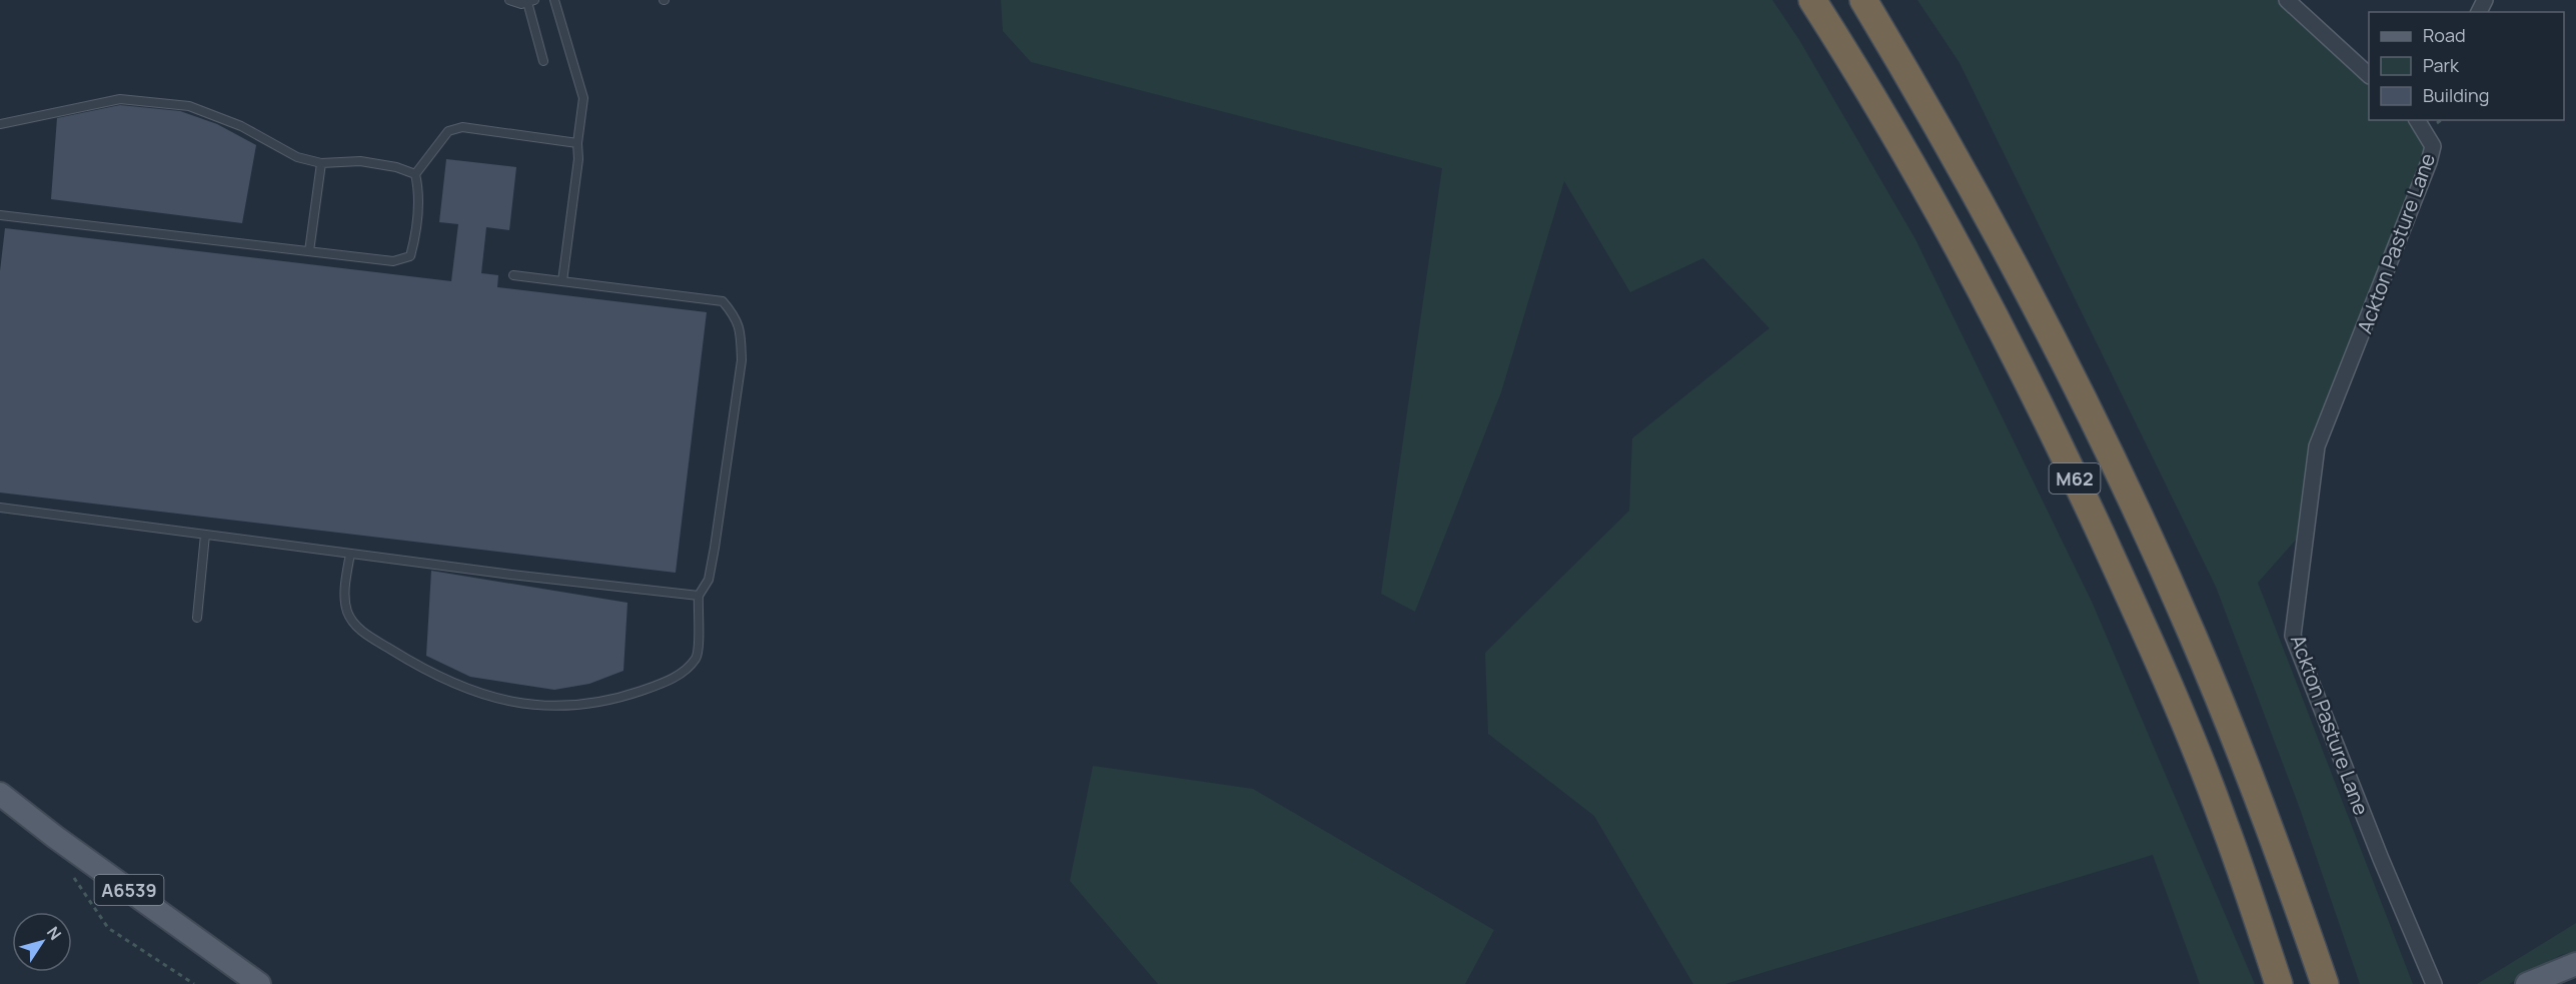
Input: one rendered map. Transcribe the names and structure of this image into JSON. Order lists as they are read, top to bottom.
{
  "streets": {
    "highway": ["M62"],
    "main road": ["A6539"],
    "street": ["Ackton Pasture Lane"]
  },
  "legend": ["Road", "Park", "Building"],
  "north": "top right"
}
